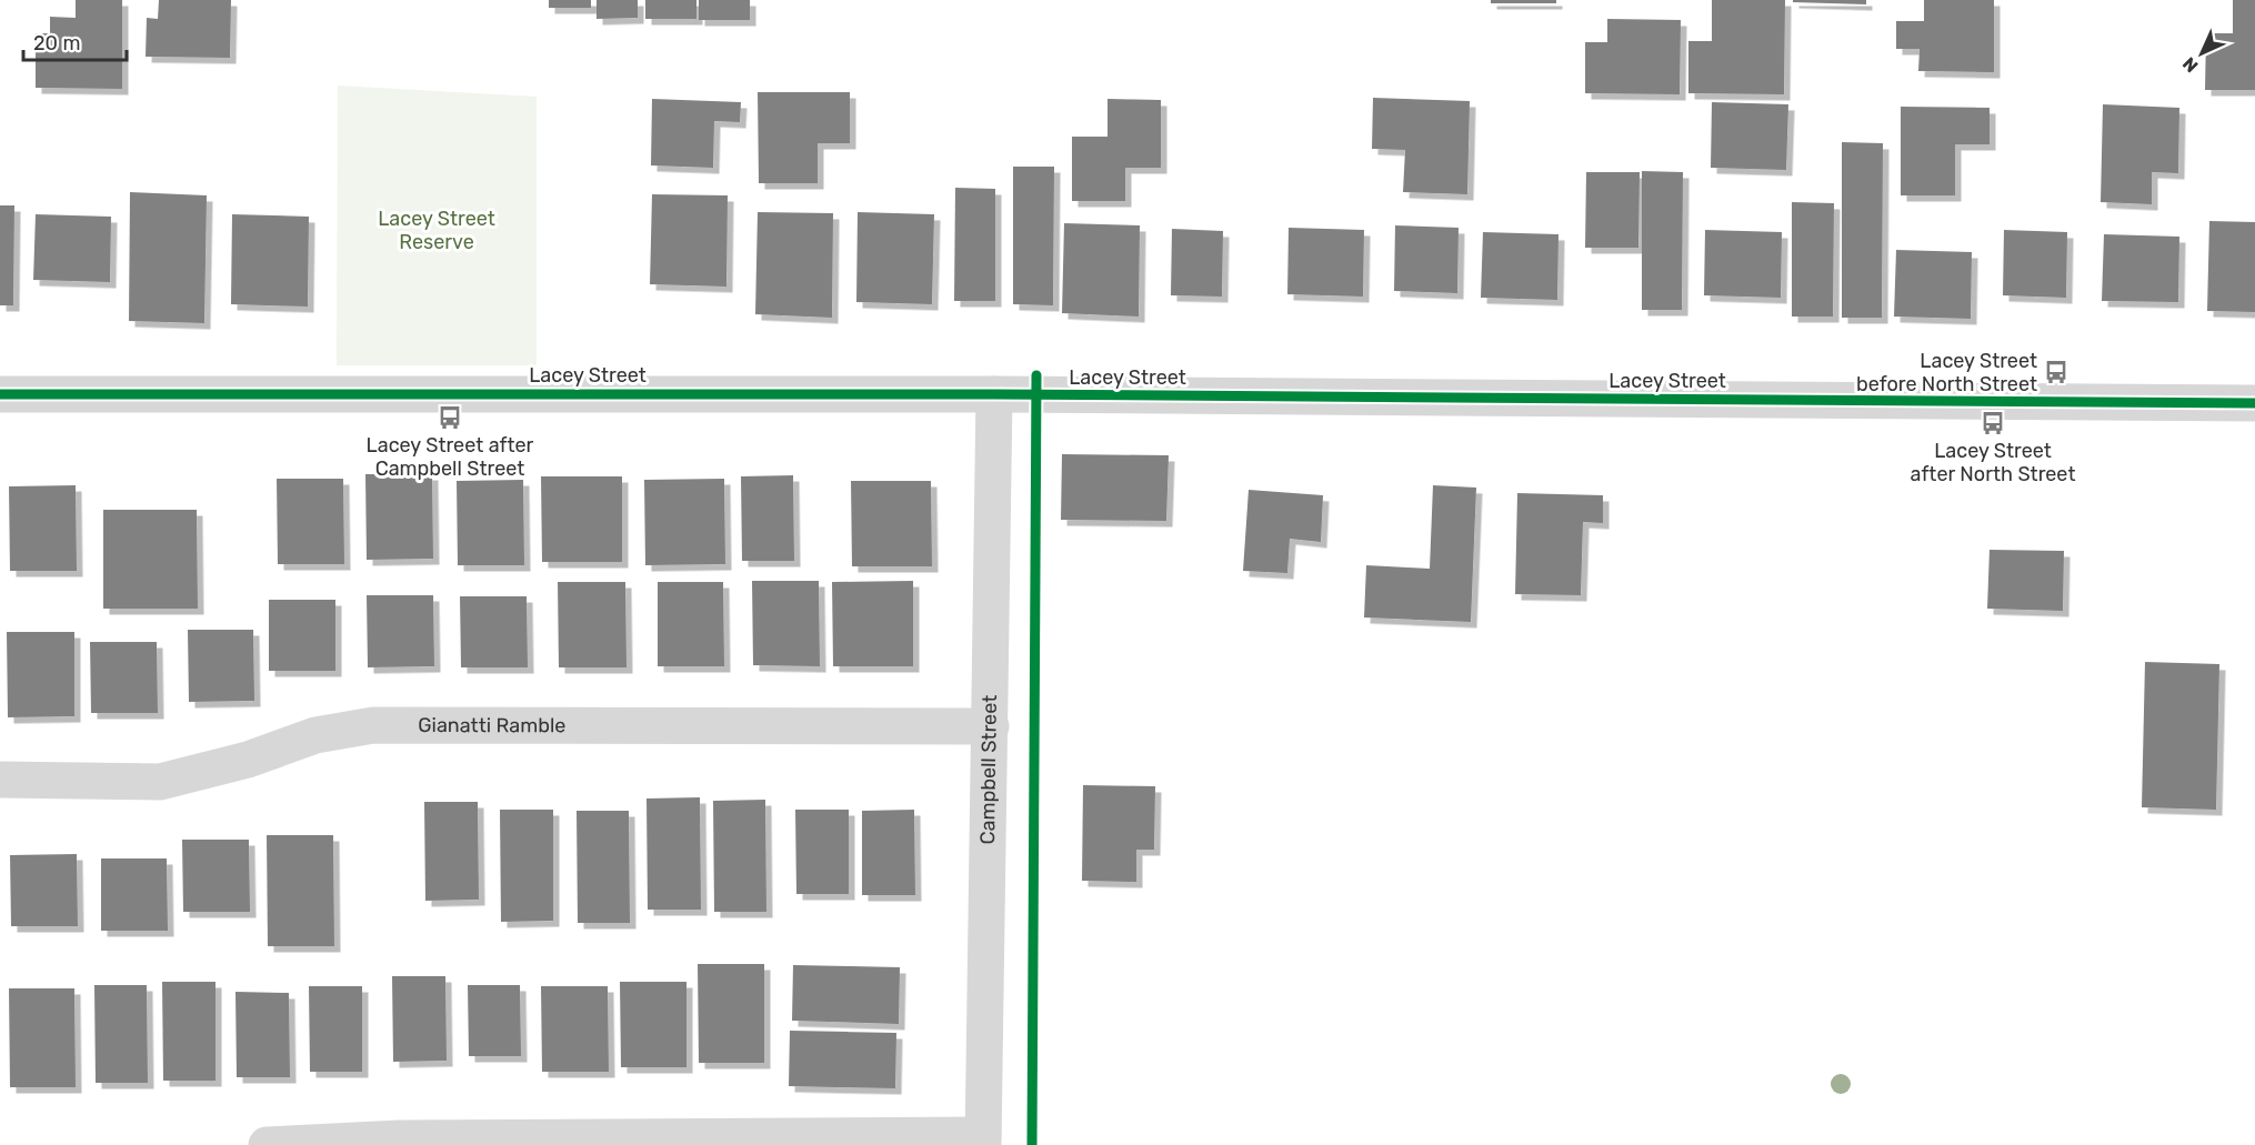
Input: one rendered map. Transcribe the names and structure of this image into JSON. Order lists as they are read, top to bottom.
{
  "streets": {
    "street": ["Lacey Street", "Gianatti Ramble", "Campbell Street"]
  },
  "crossings": [
    ["Lacey Street", "Campbell Street"],
    ["Gianatti Ramble", "Campbell Street"]
  ],
  "parks": ["Lacey Street Reserve"],
  "places": {
    "bus stop": ["Lacey Street before North Street", "Lacey Street after Campbell Street", "Lacey Street after North Street"]
  },
  "scale_bar": "20 m",
  "north": "bottom left"
}
